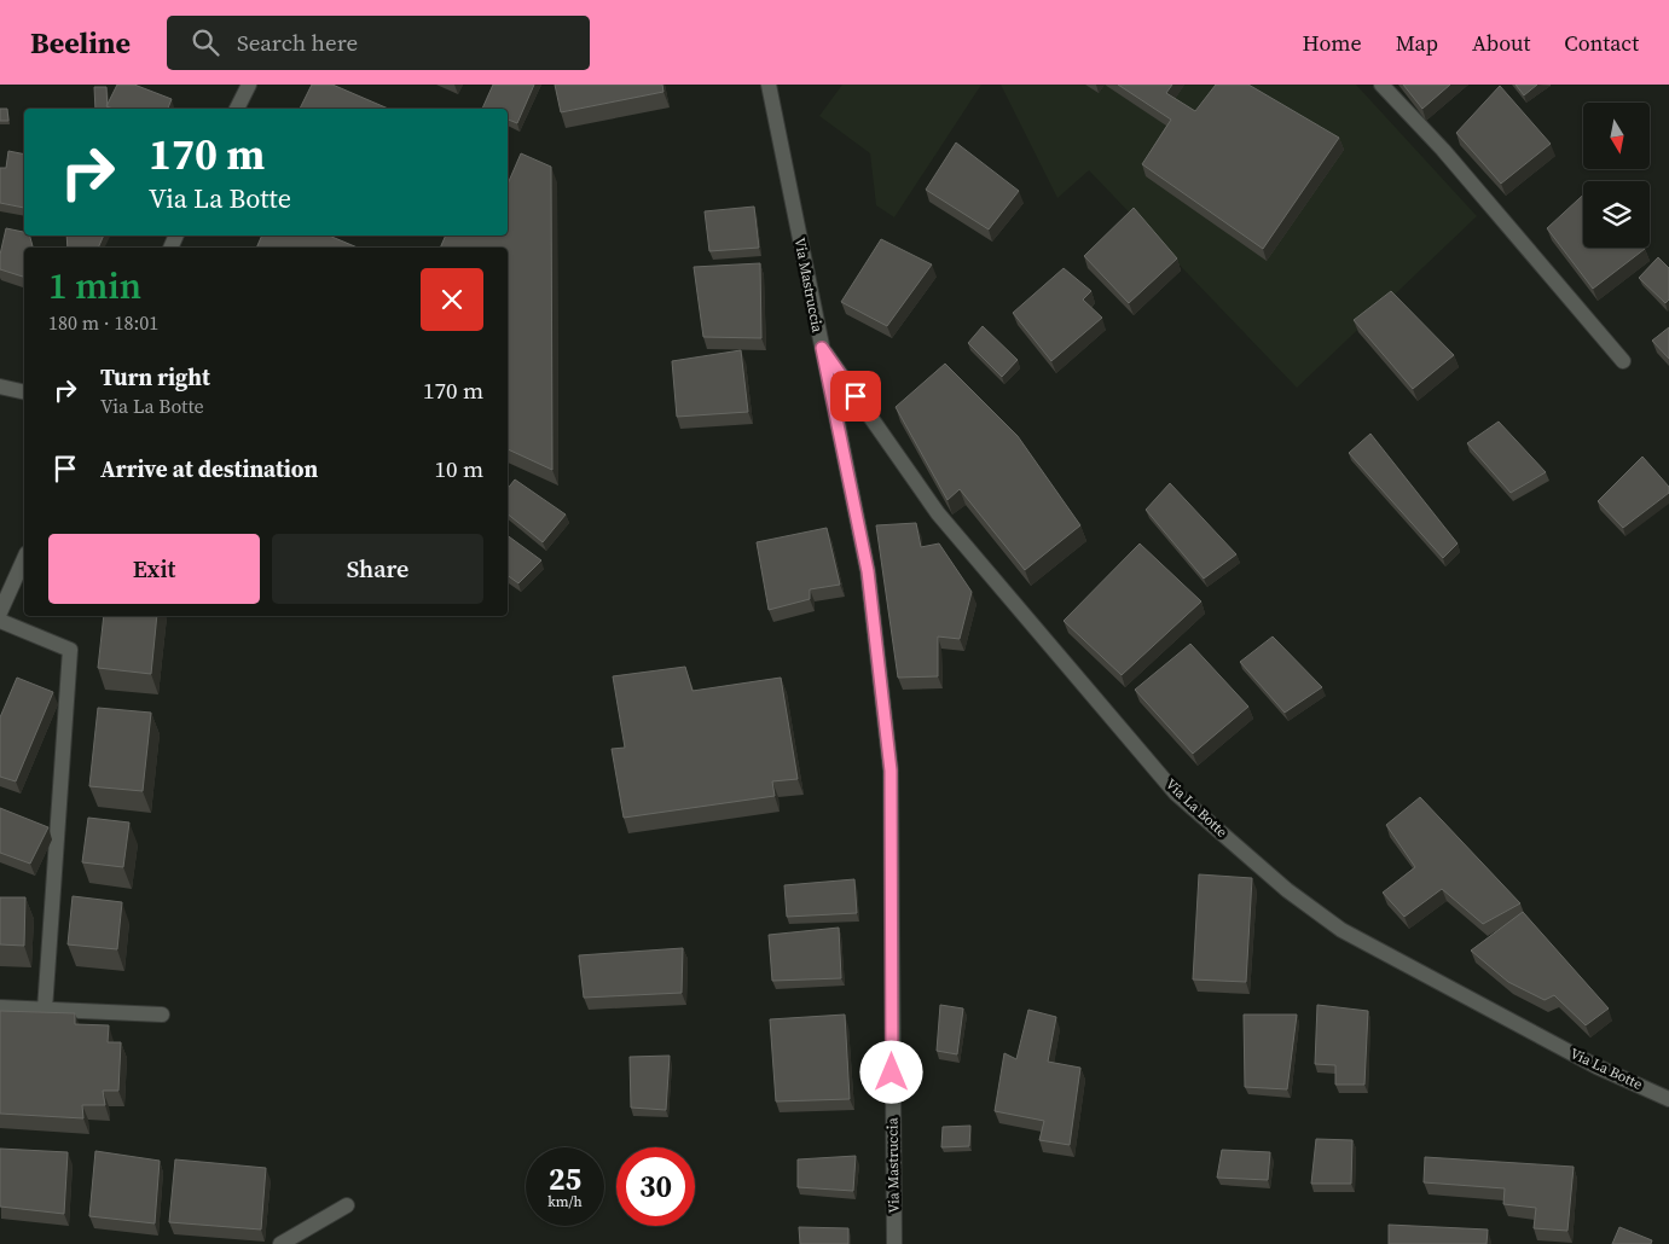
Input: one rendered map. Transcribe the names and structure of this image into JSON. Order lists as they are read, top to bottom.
{
  "streets": {
    "street": ["Via Mastruccia", "Via La Botte"]
  },
  "crossings": [
    ["Via Mastruccia", "Via La Botte"]
  ],
  "north": "bottom",
  "page": {
    "header": "Beeline",
    "search": "Search here",
    "nav": [
      "Home",
      "Map",
      "About",
      "Contact"
    ],
    "turn": ["170 m", "Via La Botte"],
    "heading": ["1 min", "180 m · 18:01"],
    "list": [
      {
        "name": "Turn right",
        "note": "Via La Botte",
        "value": "170 m"
      },
      {
        "name": "Arrive at destination",
        "value": "10 m"
      }
    ],
    "buttons": ["Exit", "Share"],
    "speed": "25 km/h",
    "limit": "30"
  }
}
